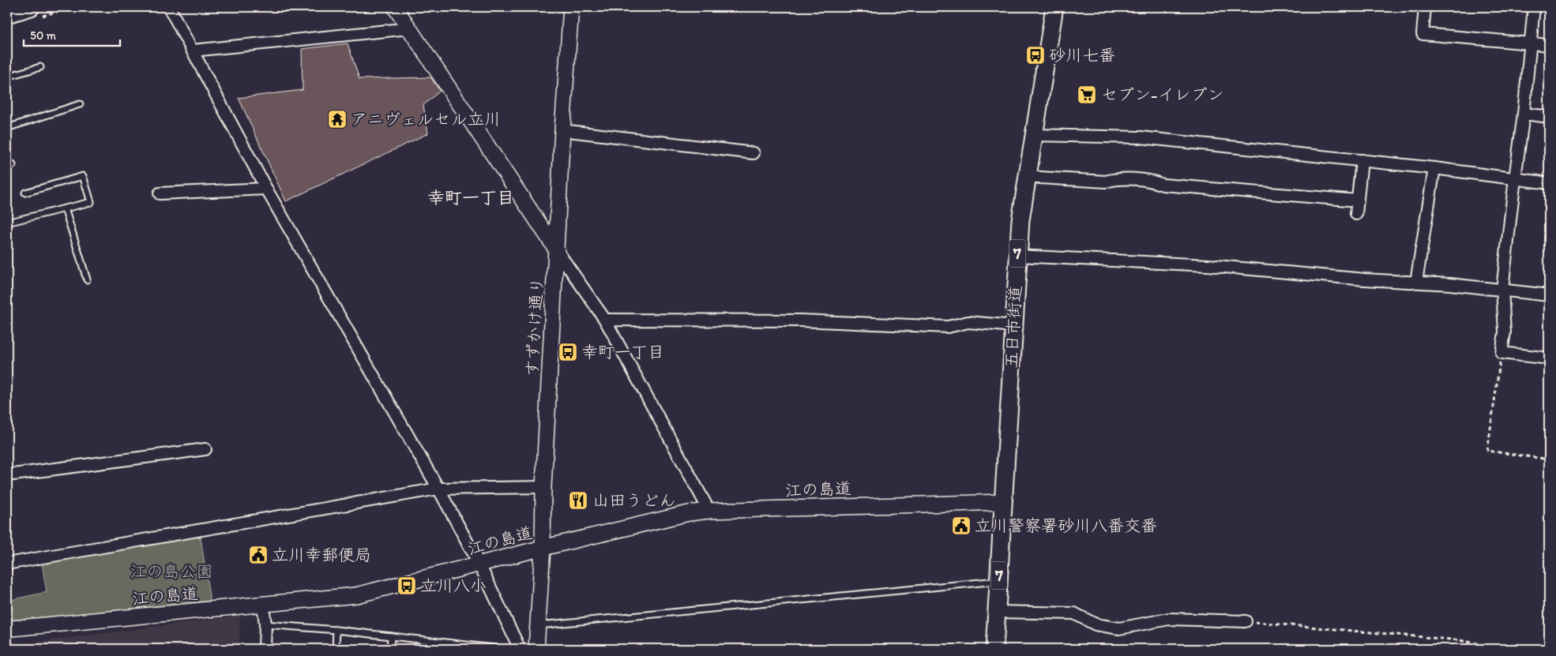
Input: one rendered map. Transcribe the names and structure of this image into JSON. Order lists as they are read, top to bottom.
{
  "streets": {
    "main road": ["7", "五日市街道"],
    "street": ["すずかけ通り", "江の島道"]
  },
  "crossings": [
    ["すずかけ通り", "江の島道"],
    ["五日市街道", "江の島道"]
  ],
  "districts": ["幸町一丁目"],
  "parks": ["江の島公園"],
  "places": {
    "bus stop": ["砂川七番", "幸町一丁目", "立川八小"],
    "supermarket": ["セブン-イレブン"],
    "temple": ["アニヴェルセル立川"],
    "restaurant": ["山田うどん"],
    "public building": ["立川警察署砂川八番交番", "立川幸郵便局"]
  },
  "scale_bar": "50 m"
}
